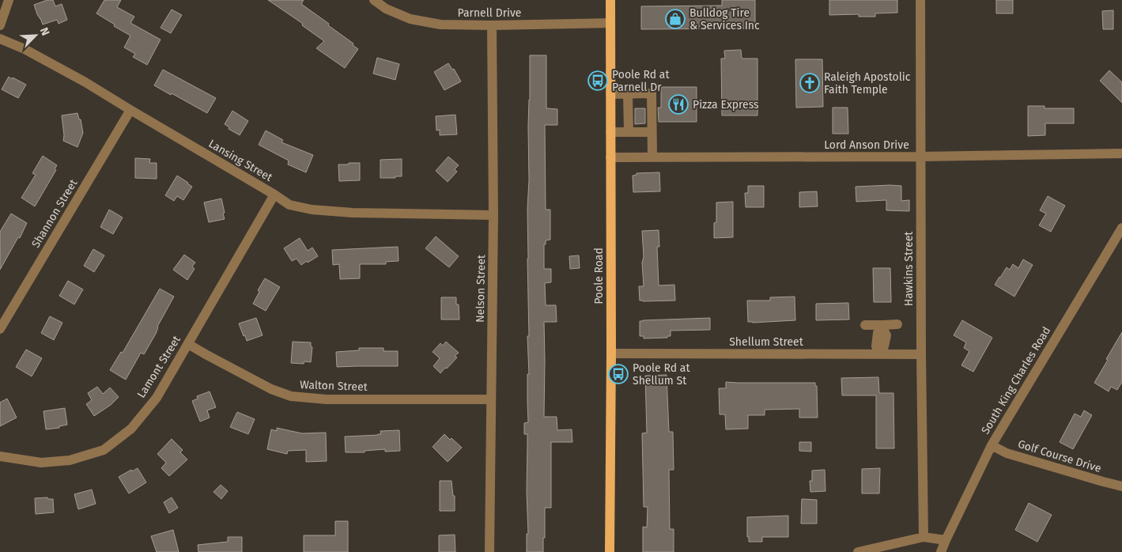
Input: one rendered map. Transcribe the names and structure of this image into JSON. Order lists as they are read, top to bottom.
{
  "streets": {
    "main road": ["Poole Road"],
    "street": [
      "Parnell Drive",
      "Lord Anson Drive",
      "Lansing Street",
      "Shannon Street",
      "Hawkins Street",
      "Nelson Street",
      "Shellum Street",
      "Lamont Street",
      "South King Charles Road",
      "Walton Street",
      "Golf Course Drive"
    ]
  },
  "crossings": [
    ["Parnell Drive", "Poole Road"],
    ["Parnell Drive", "Nelson Street"],
    ["Lord Anson Drive", "Hawkins Street"],
    ["Lord Anson Drive", "Poole Road"],
    ["Lansing Street", "Shannon Street"],
    ["Lansing Street", "Nelson Street"],
    ["Lansing Street", "Lamont Street"],
    ["Hawkins Street", "Shellum Street"],
    ["Poole Road", "Shellum Street"],
    ["Nelson Street", "Walton Street"],
    ["Lamont Street", "Walton Street"],
    ["South King Charles Road", "Golf Course Drive"]
  ],
  "places": {
    "shop": ["Bulldog Tire & Services Inc"],
    "bus stop": ["Poole Rd at Parnell Dr", "Poole Rd at Shellum St"],
    "church": ["Raleigh Apostolic Faith Temple"],
    "restaurant": ["Pizza Express"]
  },
  "north": "top right"
}
